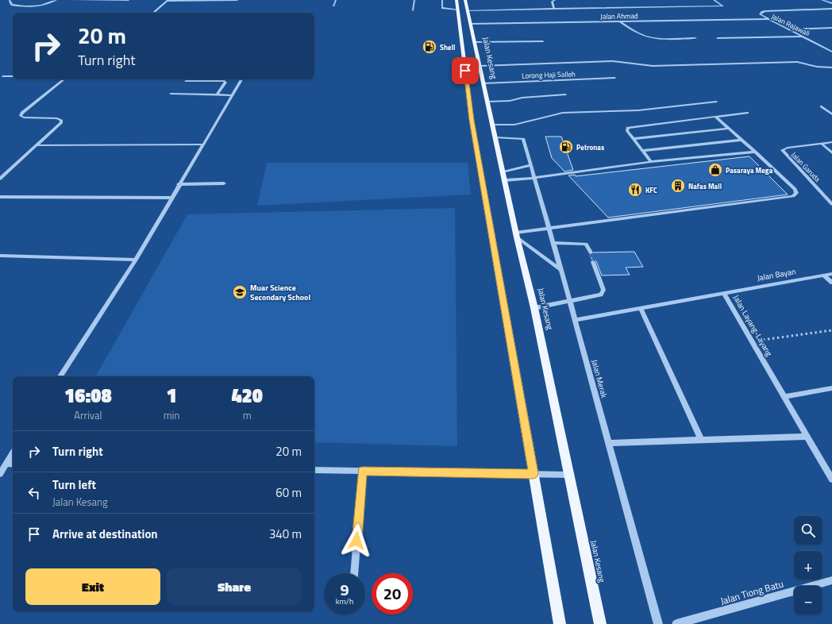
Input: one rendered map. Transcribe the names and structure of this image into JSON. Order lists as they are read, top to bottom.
{
  "streets": {
    "main road": ["Jalan Kesang"],
    "street": [
      "Jalan Ahmad",
      "Jalan Rajawali",
      "Lorong Haji Salleh",
      "Jalan Garuda",
      "Jalan Bayan",
      "Jalan Layang-Layang",
      "Jalan Merak",
      "Jalan Tiong Batu"
    ]
  },
  "crossings": [
    ["Jalan Ahmad", "Jalan Rajawali"],
    ["Jalan Ahmad", "Jalan Kesang"],
    ["Jalan Kesang", "Lorong Haji Salleh"],
    ["Jalan Kesang", "Jalan Merak"],
    ["Jalan Bayan", "Jalan Layang-Layang"],
    ["Jalan Layang-Layang", "Jalan Merak"]
  ],
  "places": {
    "fuel station": ["Shell", "Petronas"],
    "shop": ["Pasaraya Mega"],
    "building": ["Nafas Mall"],
    "restaurant": ["KFC"],
    "school or university": ["Muar Science Secondary School"]
  },
  "page": {
    "turn": ["20 m", "Turn right"],
    "eta": [
      "16:08",
      "Arrival",
      "1",
      "min",
      "420",
      "m"
    ],
    "list": [
      {
        "name": "Turn right",
        "value": "20 m"
      },
      {
        "name": "Turn left",
        "note": "Jalan Kesang",
        "value": "60 m"
      },
      {
        "name": "Arrive at destination",
        "value": "340 m"
      }
    ],
    "map_buttons": ["+", "−"],
    "buttons": ["Exit", "Share"],
    "speed": "9 km/h",
    "limit": "20"
  }
}
